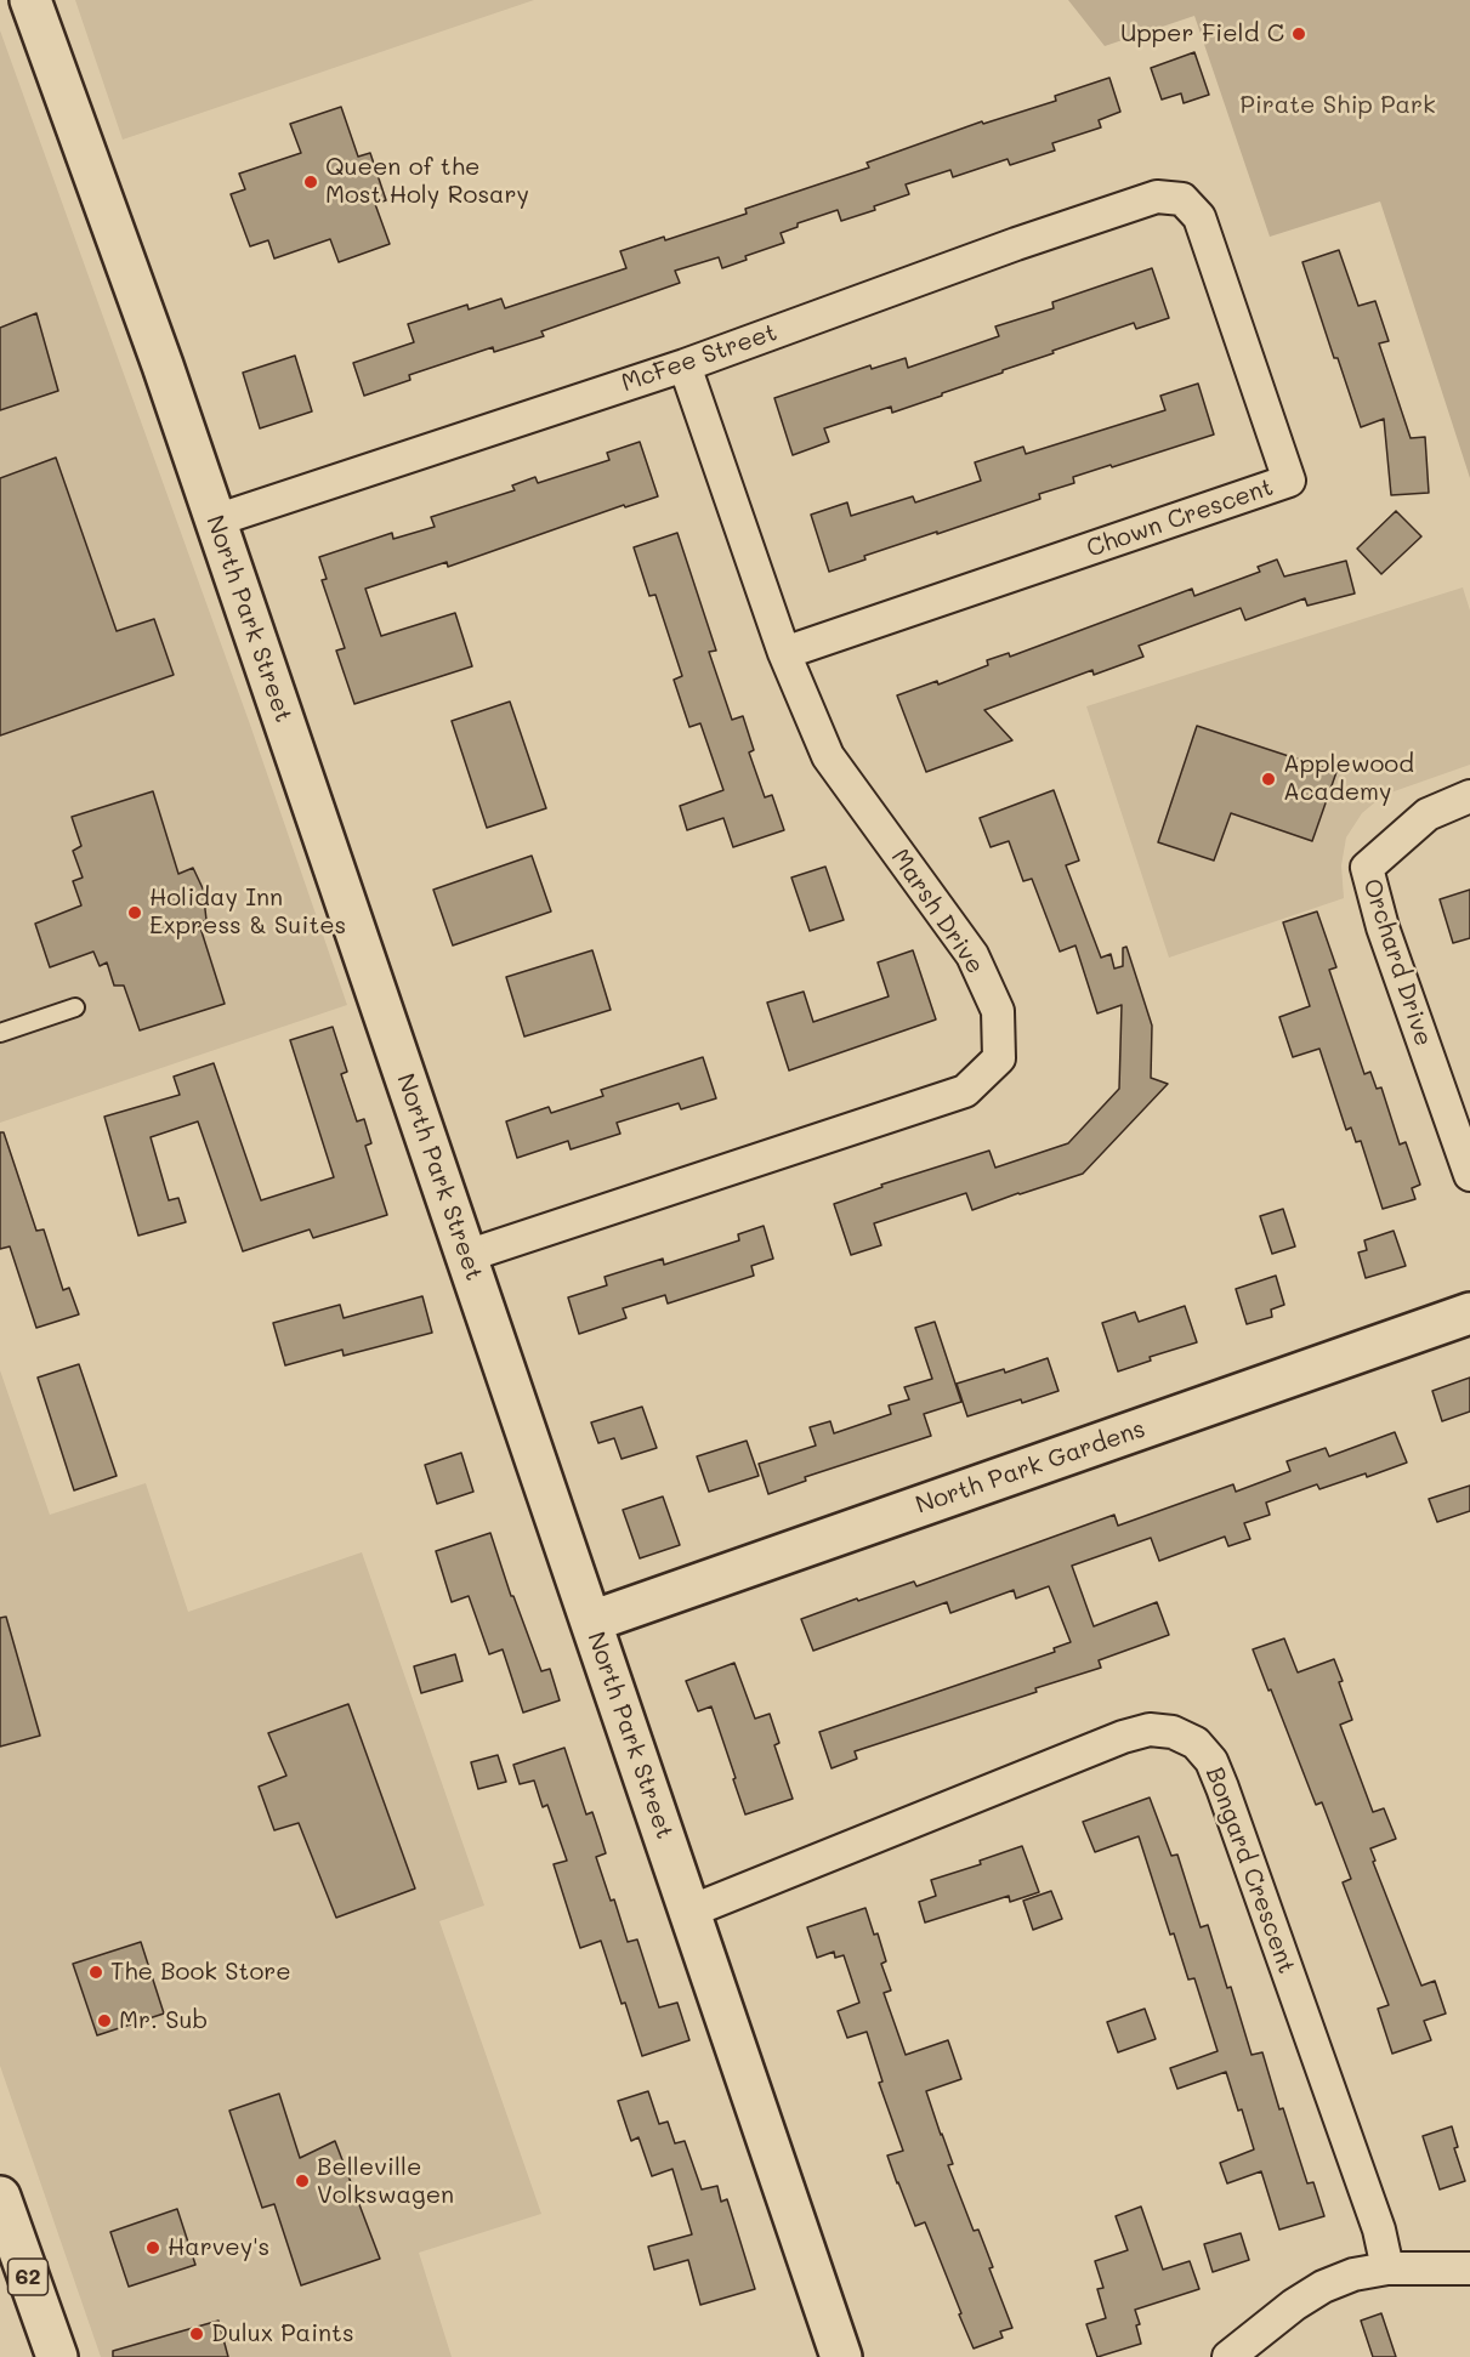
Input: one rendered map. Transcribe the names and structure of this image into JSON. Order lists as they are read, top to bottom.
{
  "streets": {
    "street": [
      "McFee Street",
      "Chown Crescent",
      "North Park Street",
      "Marsh Drive",
      "Orchard Drive",
      "North Park Gardens",
      "Bongard Crescent",
      "62"
    ]
  },
  "crossings": [
    ["McFee Street", "Chown Crescent"],
    ["McFee Street", "North Park Street"],
    ["McFee Street", "Marsh Drive"],
    ["Chown Crescent", "Marsh Drive"],
    ["North Park Street", "Marsh Drive"],
    ["North Park Street", "North Park Gardens"],
    ["North Park Street", "Bongard Crescent"]
  ],
  "parks": ["Pirate Ship Park"],
  "places": [
    "Upper Field C",
    "Queen of the Most Holy Rosary",
    "Applewood Academy",
    "Holiday Inn Express & Suites",
    "The Book Store",
    "Mr. Sub",
    "Belleville Volkswagen",
    "Harvey's",
    "Dulux Paints"
  ]
}
